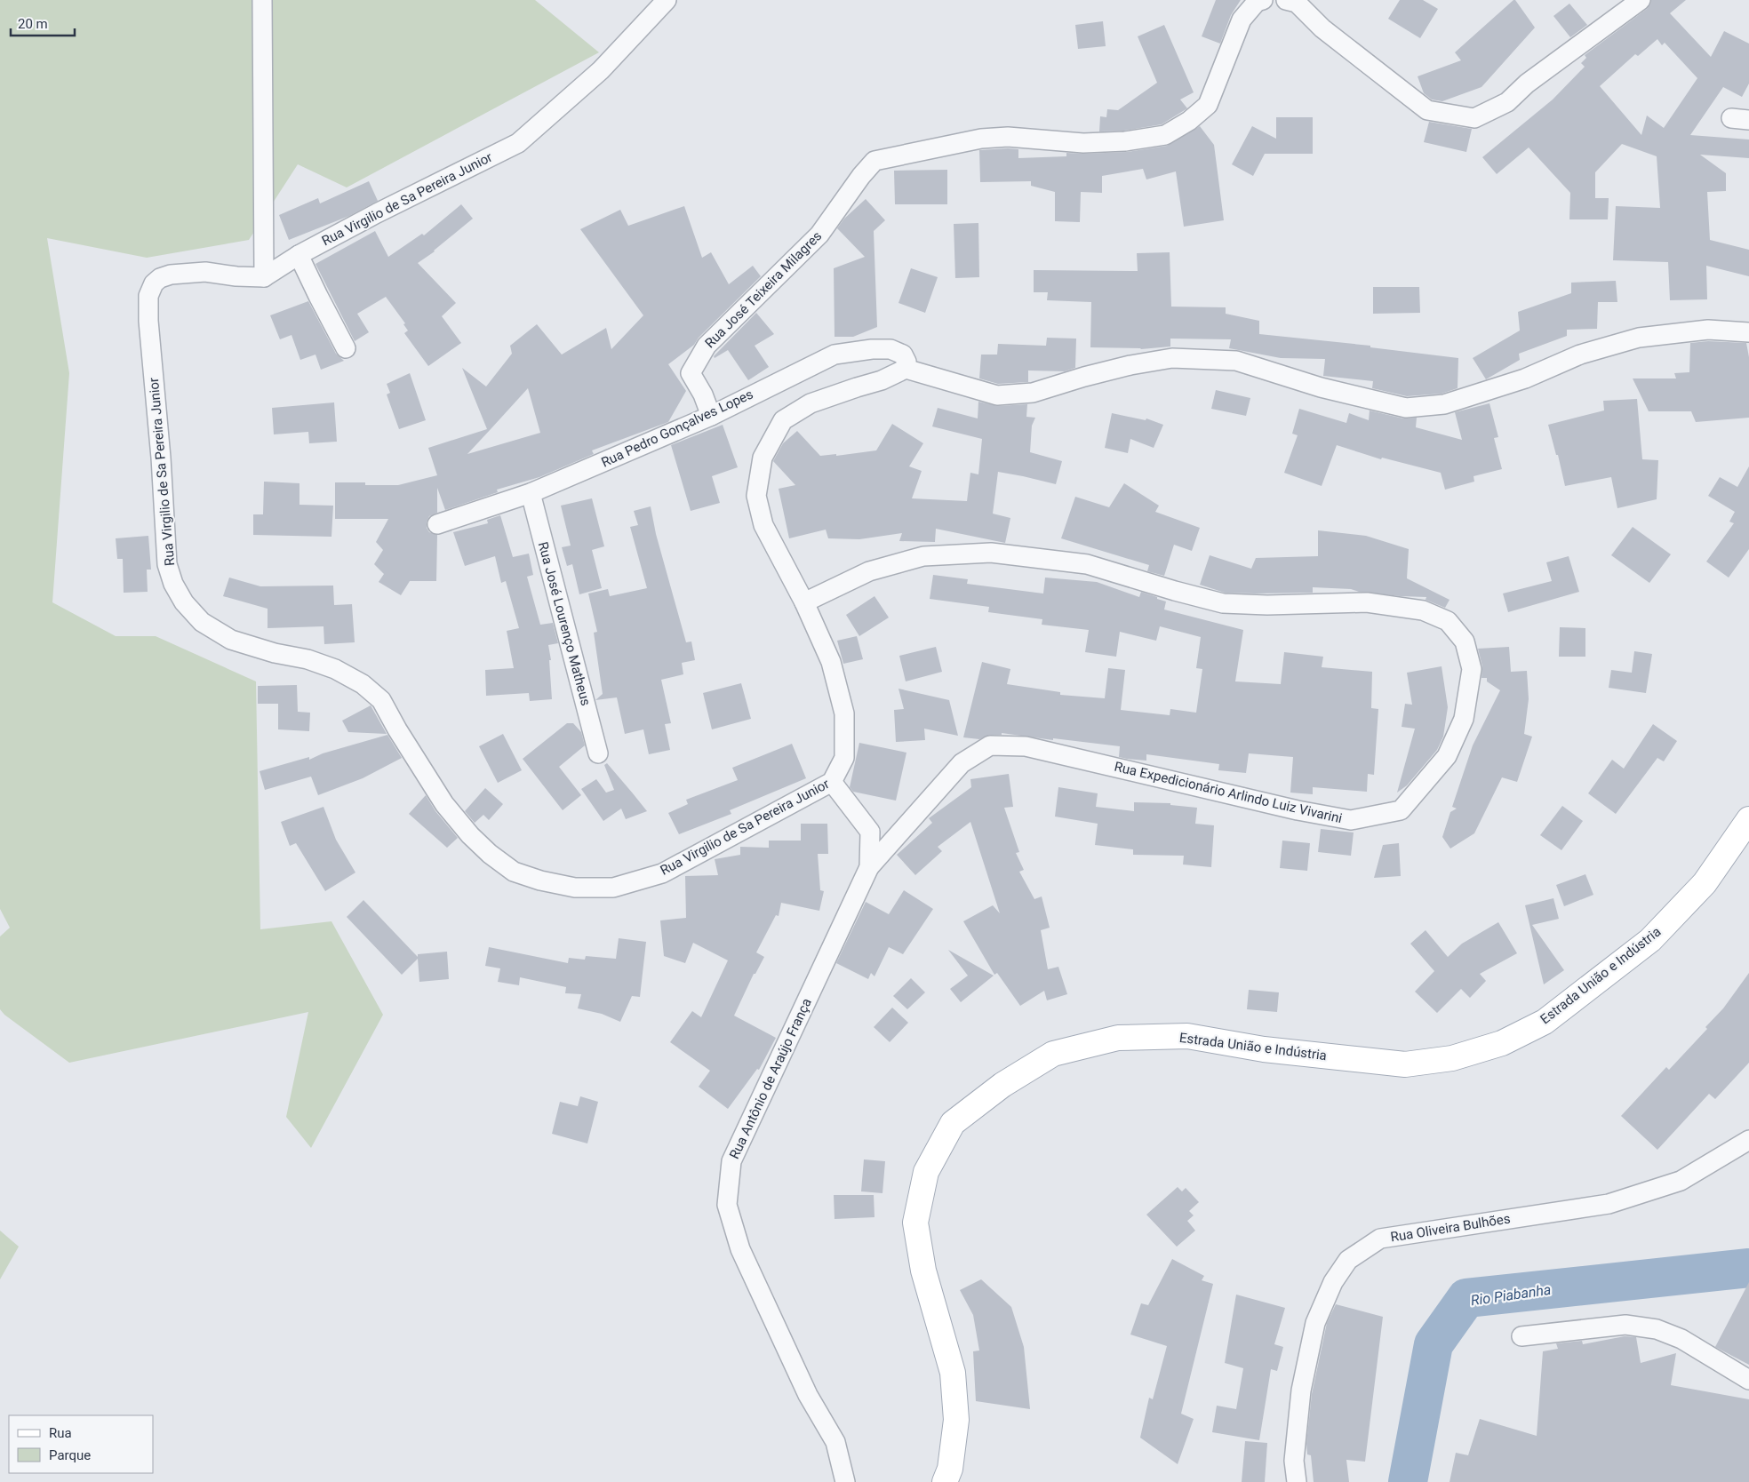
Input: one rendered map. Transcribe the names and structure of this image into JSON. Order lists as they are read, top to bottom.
{
  "streets": {
    "main road": ["Estrada União e Indústria"],
    "street": [
      "Rua Virgilio de Sa Pereira Junior",
      "Rua José Teixeira Milagres",
      "Rua Pedro Gonçalves Lopes",
      "Rua José Lourenço Matheus",
      "Rua Expedicionário Arlindo Luiz Vivarini",
      "Rua Antônio de Araújo França",
      "Rua Oliveira Bulhões"
    ]
  },
  "crossings": [
    ["Rua Virgilio de Sa Pereira Junior", "Rua Pedro Gonçalves Lopes"],
    ["Rua Virgilio de Sa Pereira Junior", "Rua Expedicionário Arlindo Luiz Vivarini"],
    ["Rua Virgilio de Sa Pereira Junior", "Rua Antônio de Araújo França"],
    ["Rua José Teixeira Milagres", "Rua Pedro Gonçalves Lopes"],
    ["Rua Pedro Gonçalves Lopes", "Rua José Lourenço Matheus"],
    ["Rua Expedicionário Arlindo Luiz Vivarini", "Rua Antônio de Araújo França"]
  ],
  "water": ["Rio Piabanha"],
  "legend": ["Rua", "Parque"],
  "scale_bar": "20 m"
}
